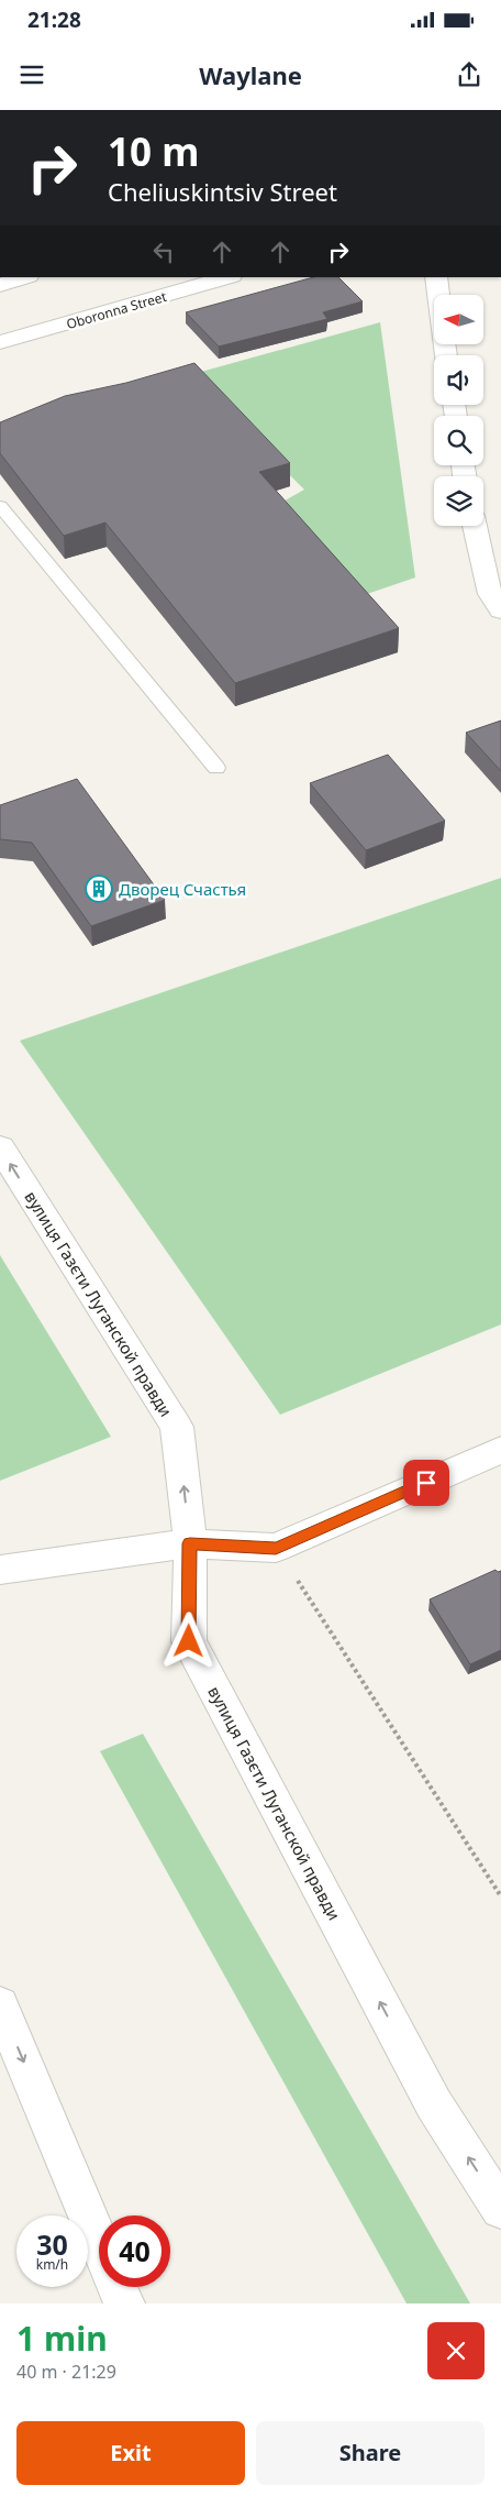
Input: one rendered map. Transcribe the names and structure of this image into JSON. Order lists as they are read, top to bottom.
{
  "streets": {
    "street": ["Oboronna Street", "вулиця Газєти Луганской правди"]
  },
  "one_way": ["вулиця Газєти Луганской правди"],
  "places": {
    "building": ["Дворец Счастья"]
  },
  "north": "left",
  "page": {
    "status": "21:28",
    "header": "Waylane",
    "turn": ["10 m", "Cheliuskintsiv Street"],
    "speed": "30 km/h",
    "limit": "40",
    "heading": ["1 min", "40 m · 21:29"],
    "buttons": ["Exit", "Share"]
  }
}
